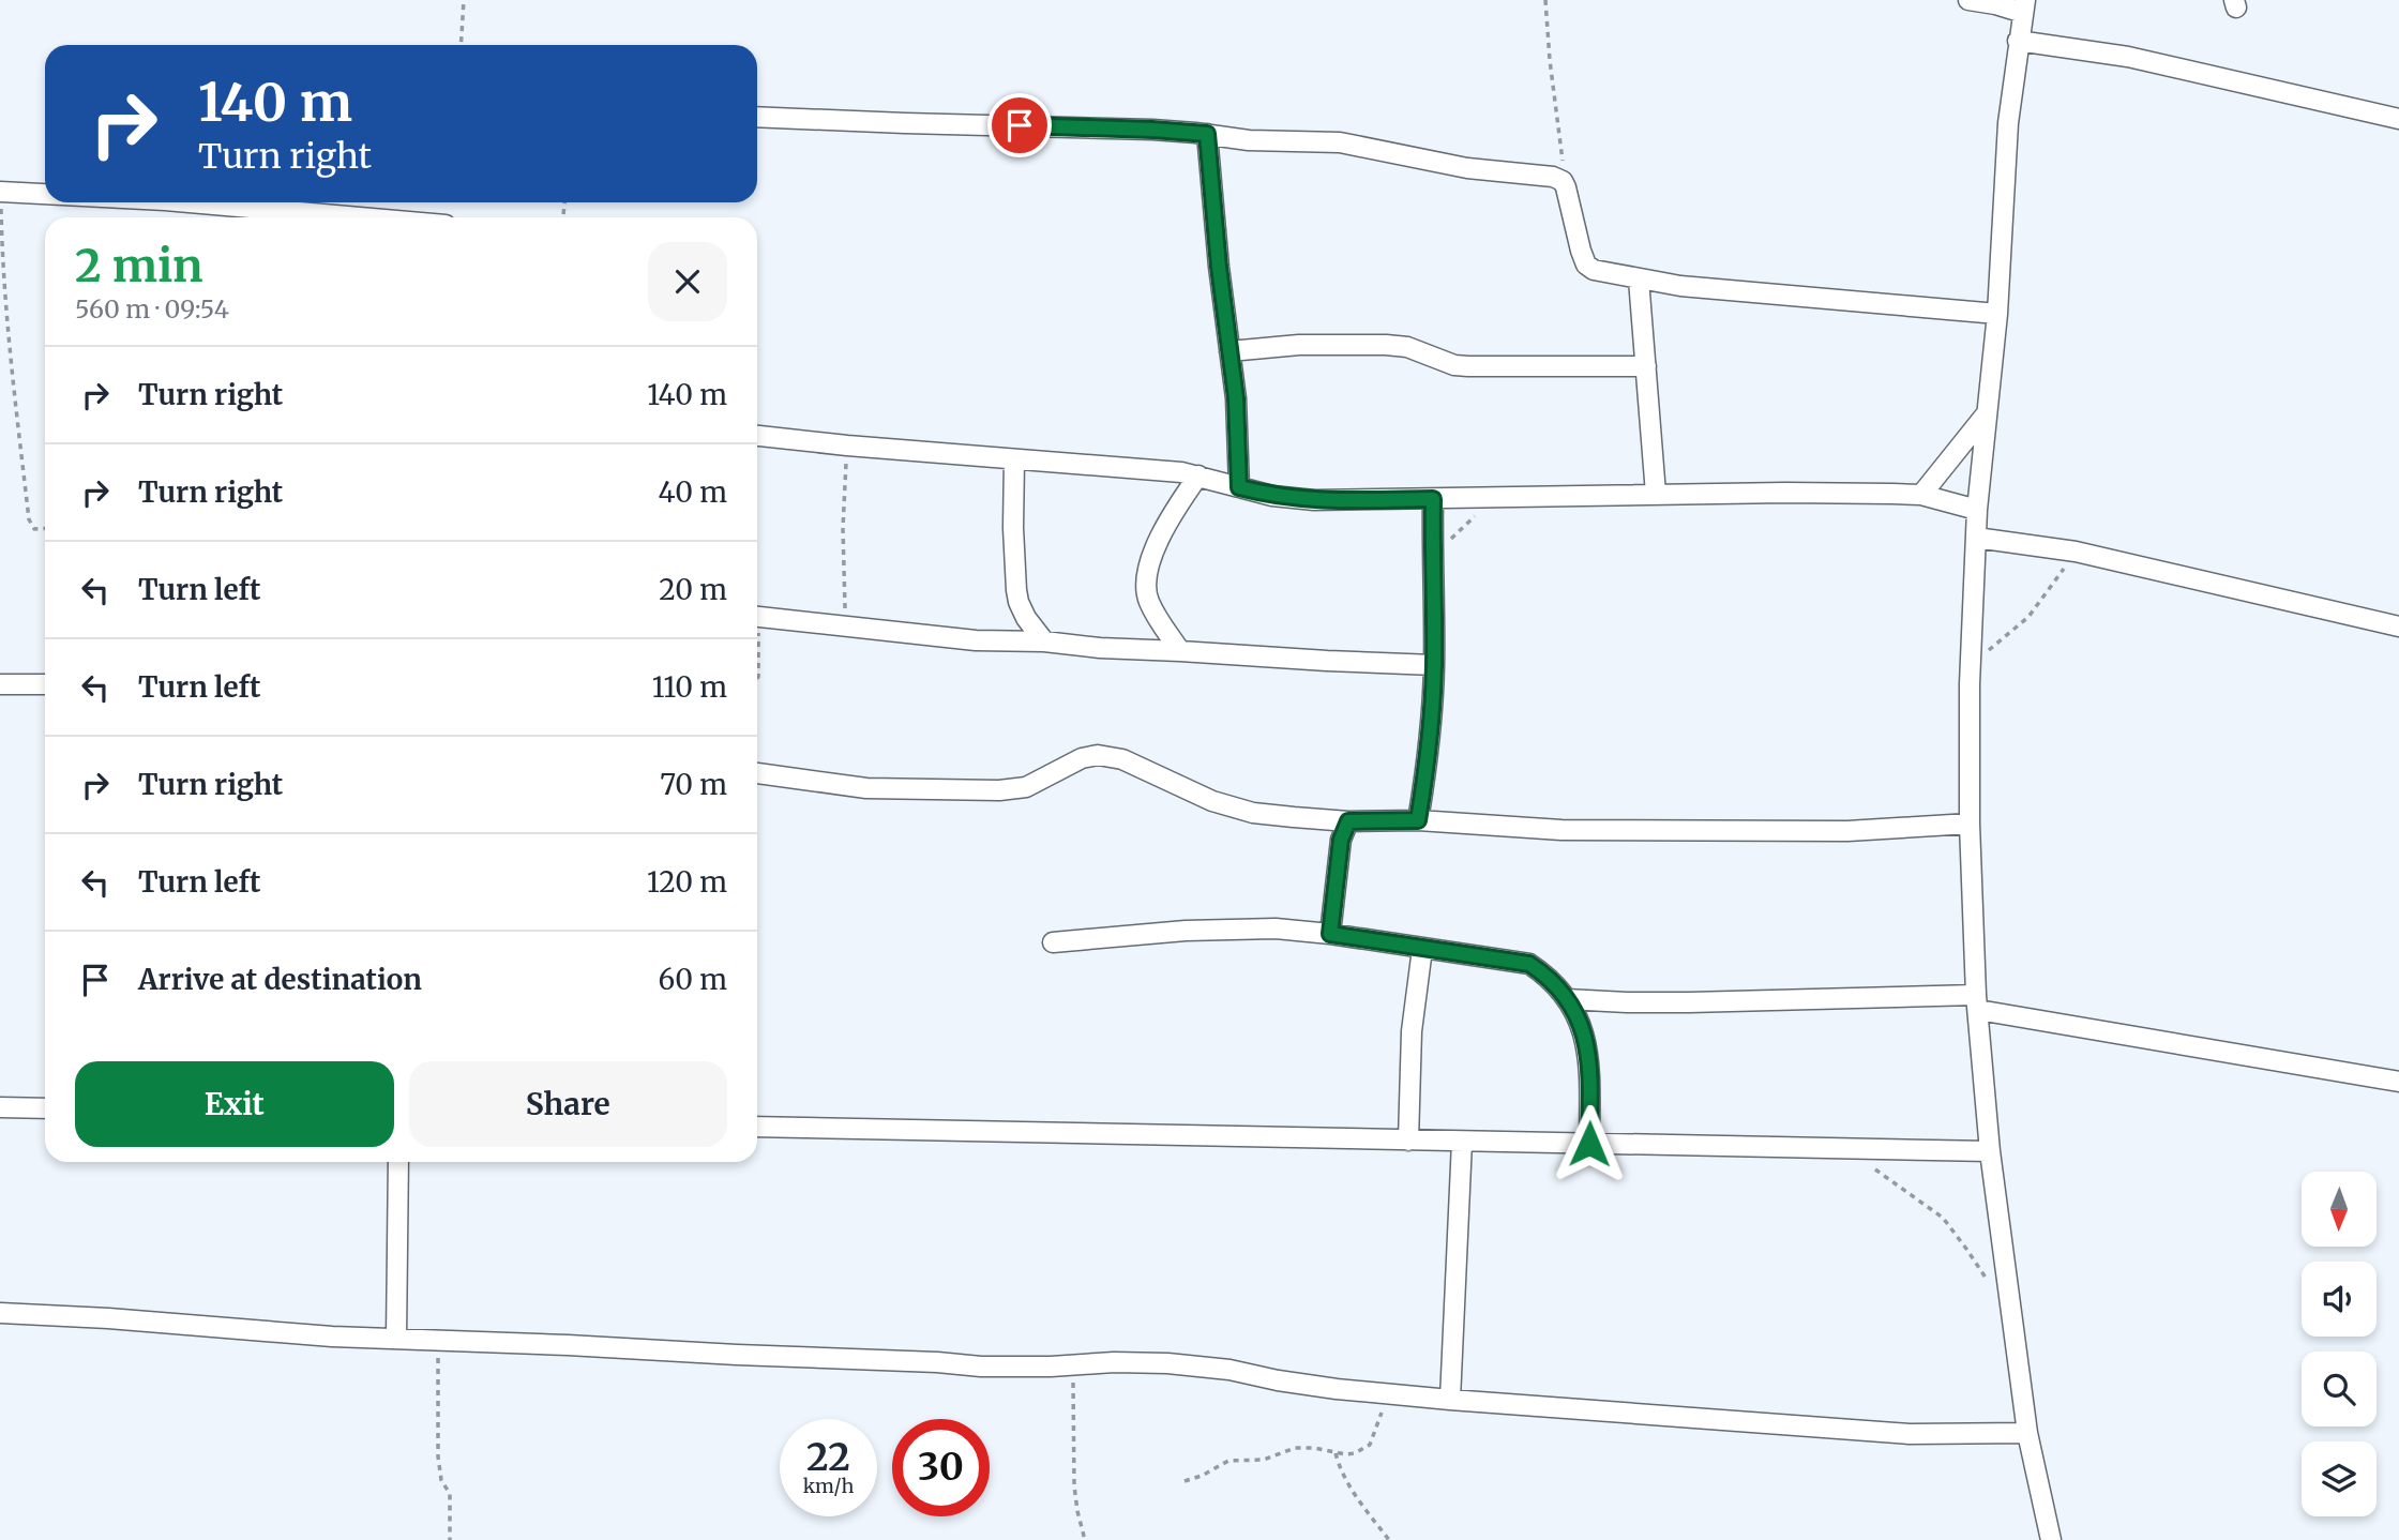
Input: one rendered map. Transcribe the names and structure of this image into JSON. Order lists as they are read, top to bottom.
{
  "north": "bottom",
  "page": {
    "turn": ["140 m", "Turn right"],
    "heading": ["2 min", "560 m · 09:54"],
    "list": [
      {
        "name": "Turn right",
        "value": "140 m"
      },
      {
        "name": "Turn right",
        "value": "40 m"
      },
      {
        "name": "Turn left",
        "value": "20 m"
      },
      {
        "name": "Turn left",
        "value": "110 m"
      },
      {
        "name": "Turn right",
        "value": "70 m"
      },
      {
        "name": "Turn left",
        "value": "120 m"
      },
      {
        "name": "Arrive at destination",
        "value": "60 m"
      }
    ],
    "buttons": ["Exit", "Share"],
    "speed": "22 km/h",
    "limit": "30"
  }
}
